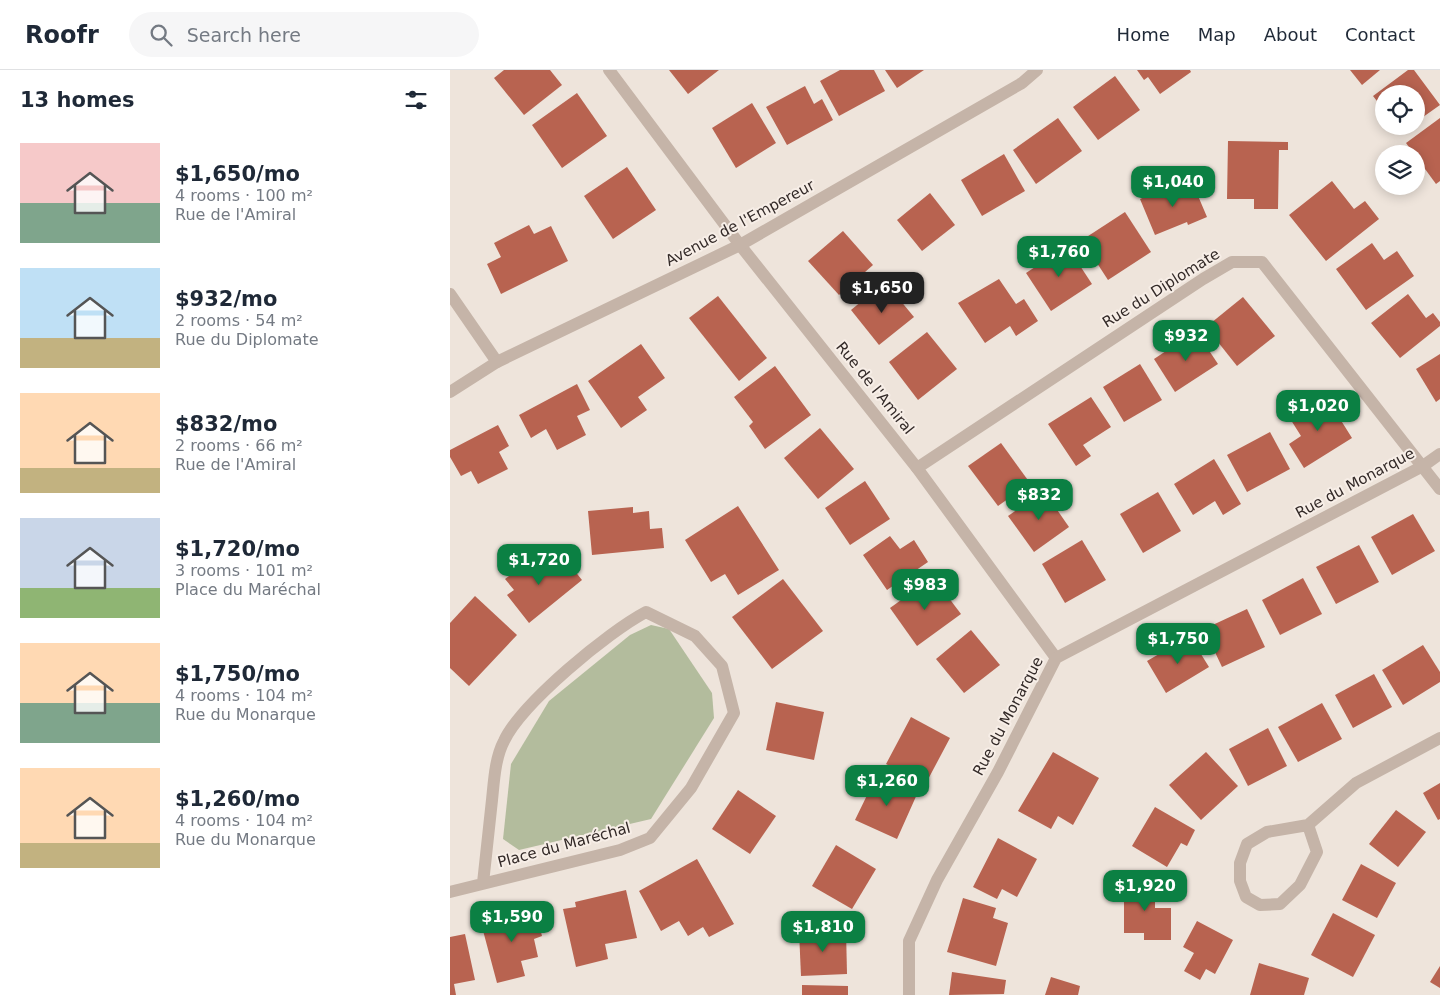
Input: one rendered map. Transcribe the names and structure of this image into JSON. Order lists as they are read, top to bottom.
{
  "streets": {
    "street": [
      "Avenue de l'Empereur",
      "Rue du Diplomate",
      "Rue de l'Amiral",
      "Rue du Monarque",
      "Place du Maréchal"
    ]
  },
  "crossings": [
    ["Avenue de l'Empereur", "Rue de l'Amiral"],
    ["Rue du Diplomate", "Rue de l'Amiral"],
    ["Rue du Diplomate", "Rue du Monarque"],
    ["Rue de l'Amiral", "Rue du Monarque"]
  ],
  "page": {
    "header": "Roofr",
    "search": "Search here",
    "nav": [
      "Home",
      "Map",
      "About",
      "Contact"
    ],
    "heading": "13 homes",
    "list": [
      {
        "name": "$1,650/mo",
        "note": "4 rooms · 100 m² · Rue de l'Amiral"
      },
      {
        "name": "$932/mo",
        "note": "2 rooms · 54 m² · Rue du Diplomate"
      },
      {
        "name": "$832/mo",
        "note": "2 rooms · 66 m² · Rue de l'Amiral"
      },
      {
        "name": "$1,720/mo",
        "note": "3 rooms · 101 m² · Place du Maréchal"
      },
      {
        "name": "$1,750/mo",
        "note": "4 rooms · 104 m² · Rue du Monarque"
      },
      {
        "name": "$1,260/mo",
        "note": "4 rooms · 104 m² · Rue du Monarque"
      }
    ],
    "price": [
      "$1,040",
      "$1,760",
      "$1,650",
      "$932",
      "$1,020",
      "$832",
      "$1,720",
      "$983",
      "$1,750",
      "$1,260",
      "$1,920",
      "$1,590",
      "$1,810"
    ]
  }
}
